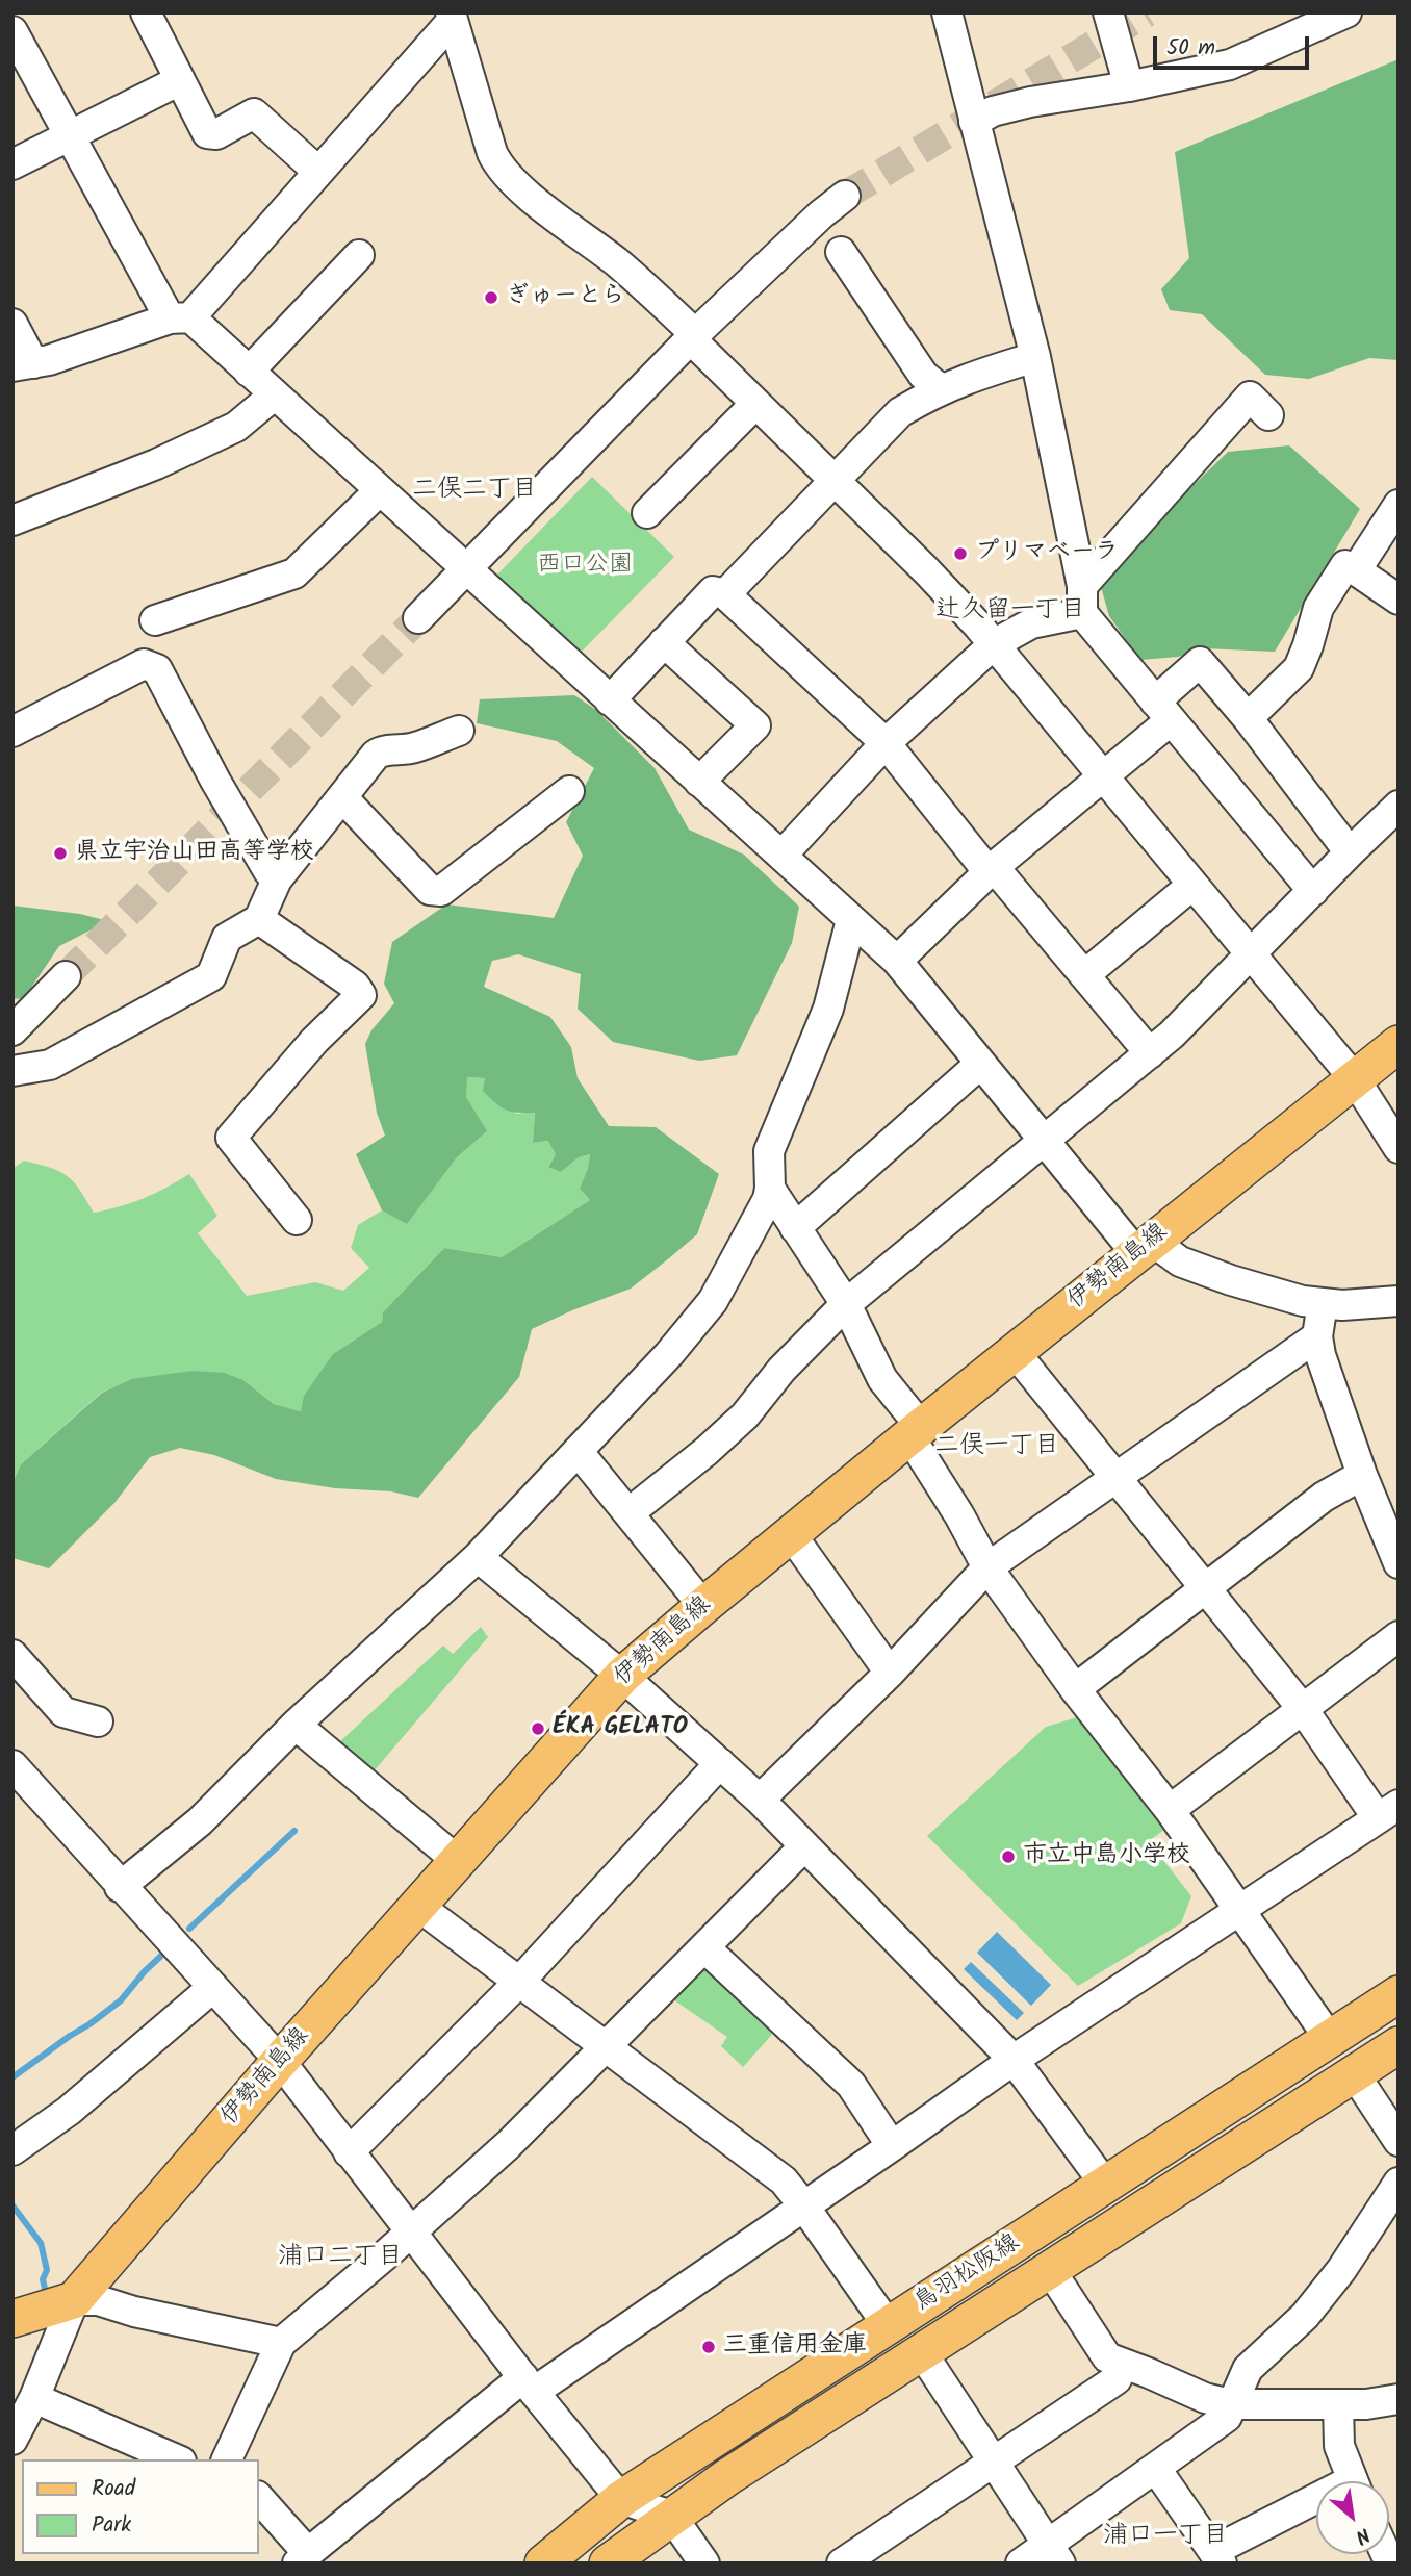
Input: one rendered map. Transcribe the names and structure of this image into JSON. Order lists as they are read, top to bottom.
{
  "streets": {
    "main road": ["伊勢南島線", "鳥羽松阪線"]
  },
  "districts": [
    "二俣二丁目",
    "辻久留一丁目",
    "二俣一丁目",
    "浦口二丁目",
    "浦口一丁目"
  ],
  "parks": ["西口公園"],
  "places": [
    "ぎゅーとら",
    "プリマベーラ",
    "県立宇治山田高等学校",
    "ÉKA GELATO",
    "市立中島小学校",
    "三重信用金庫"
  ],
  "legend": ["Road", "Park"],
  "scale_bar": "50 m",
  "north": "bottom right"
}
